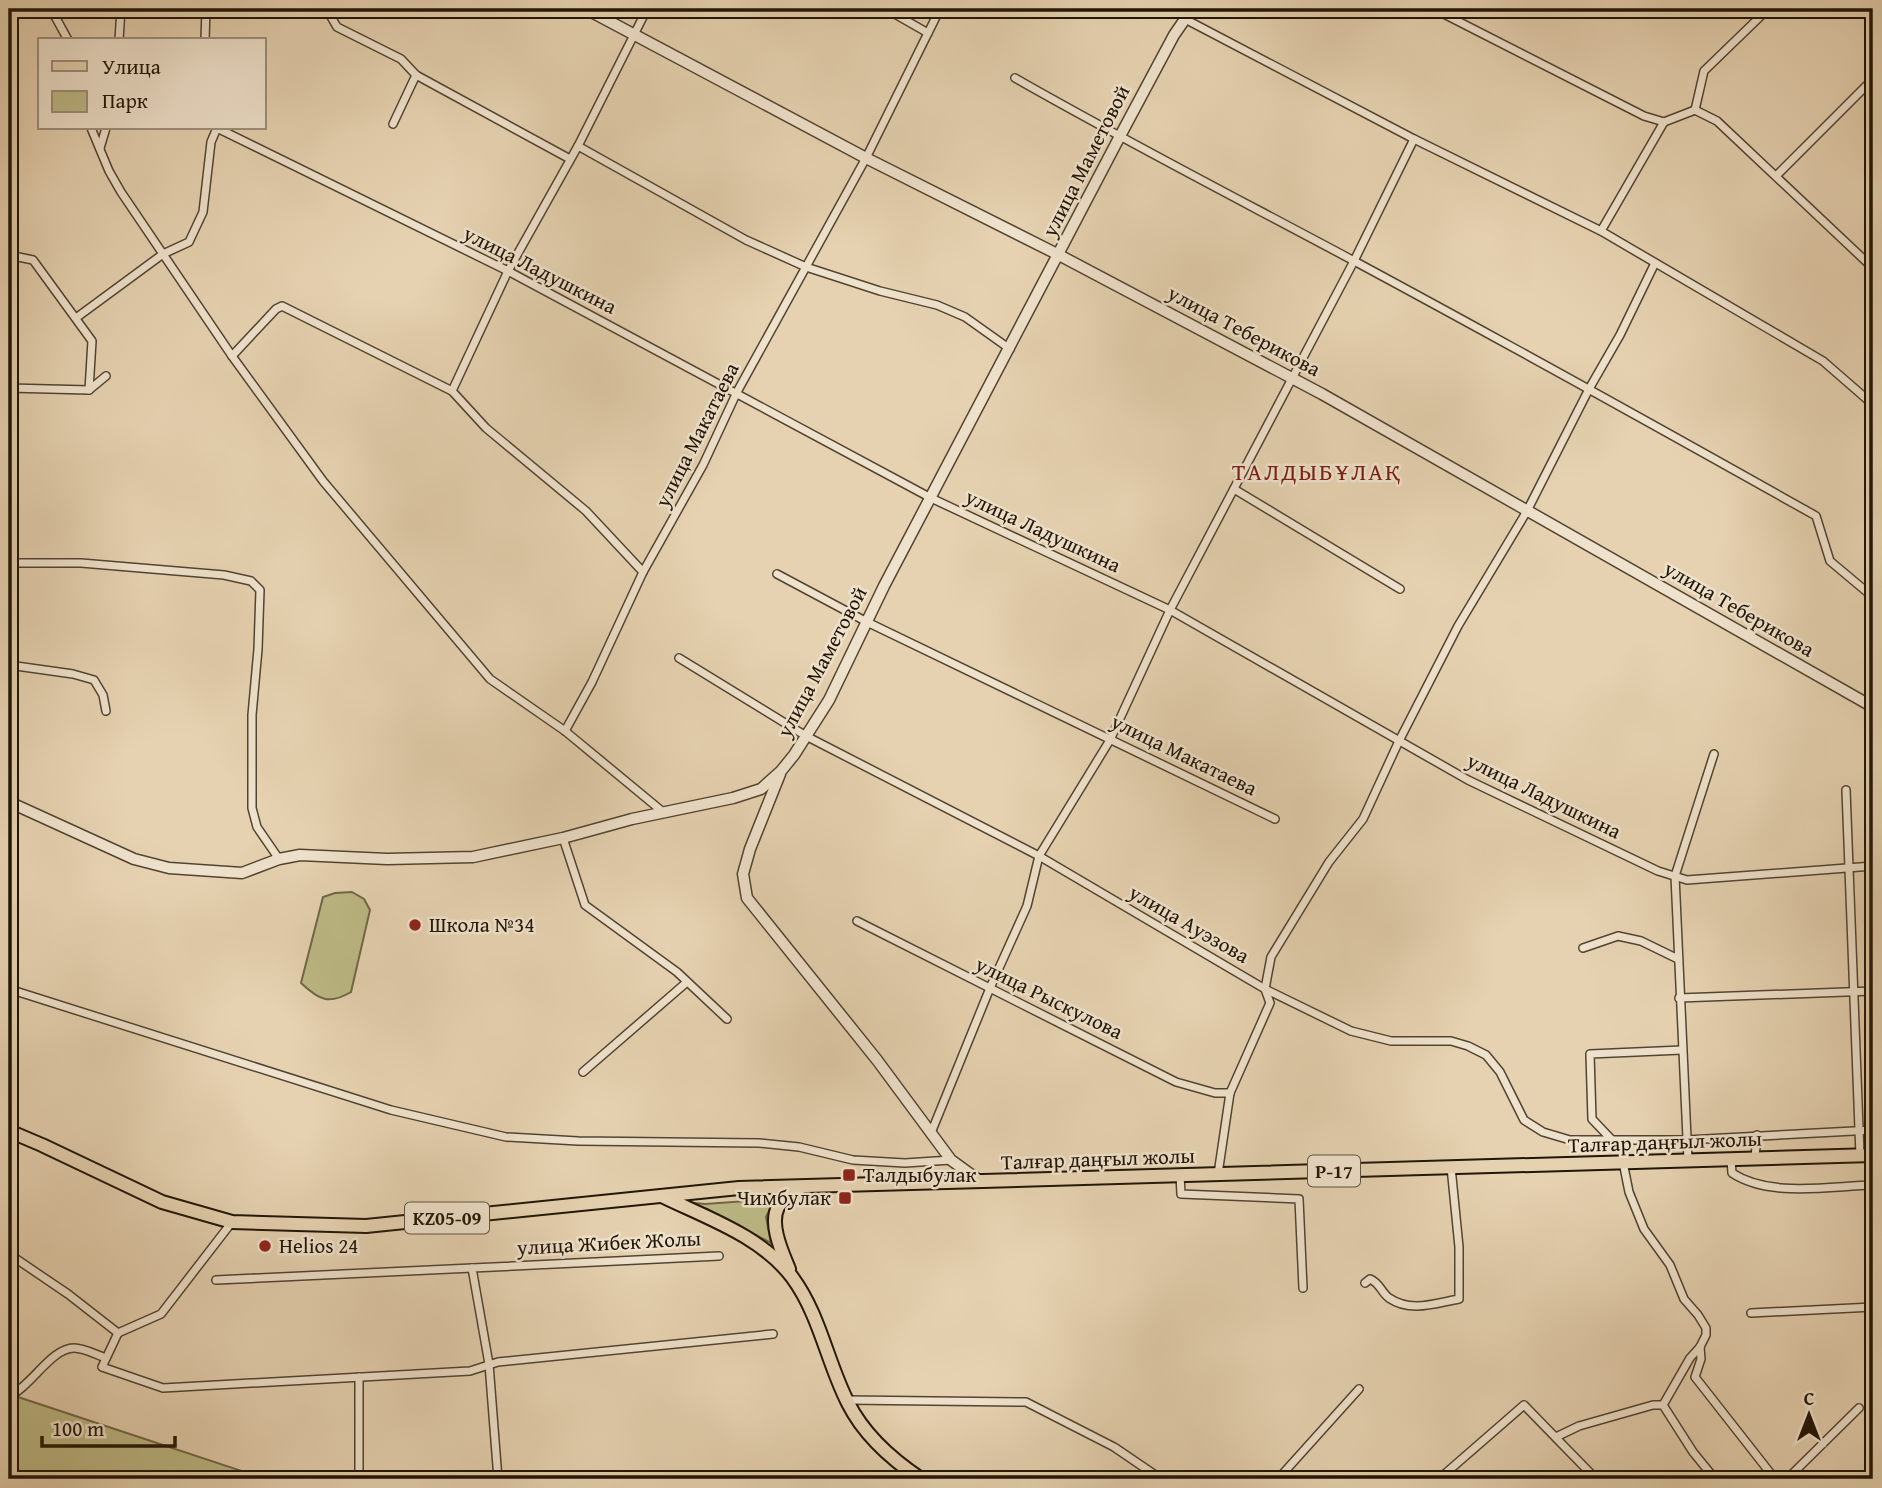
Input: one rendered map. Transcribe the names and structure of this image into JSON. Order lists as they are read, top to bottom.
{
  "streets": {
    "main road": ["Талғар даңғыл жолы", "P-17", "KZ05-09"],
    "street": [
      "улица Маметовой",
      "улица Ладушкина",
      "улица Теберикова",
      "улица Макатаева",
      "улица Ауэзова",
      "улица Рыскулова",
      "улица Жибек Жолы"
    ]
  },
  "crossings": [
    ["улица Маметовой", "улица Ладушкина"],
    ["улица Маметовой", "улица Теберикова"],
    ["улица Маметовой", "улица Макатаева"],
    ["улица Маметовой", "улица Ауэзова"],
    ["улица Ладушкина", "улица Макатаева"],
    ["улица Теберикова", "улица Макатаева"]
  ],
  "districts": ["ТАЛДЫБҰЛАҚ"],
  "places": {
    "other": ["Школа №34", "Helios 24"],
    "transit": ["Талдыбулак", "Чимбулак"]
  },
  "legend": ["Улица", "Парк"],
  "scale_bar": "100 m",
  "north": "top"
}
